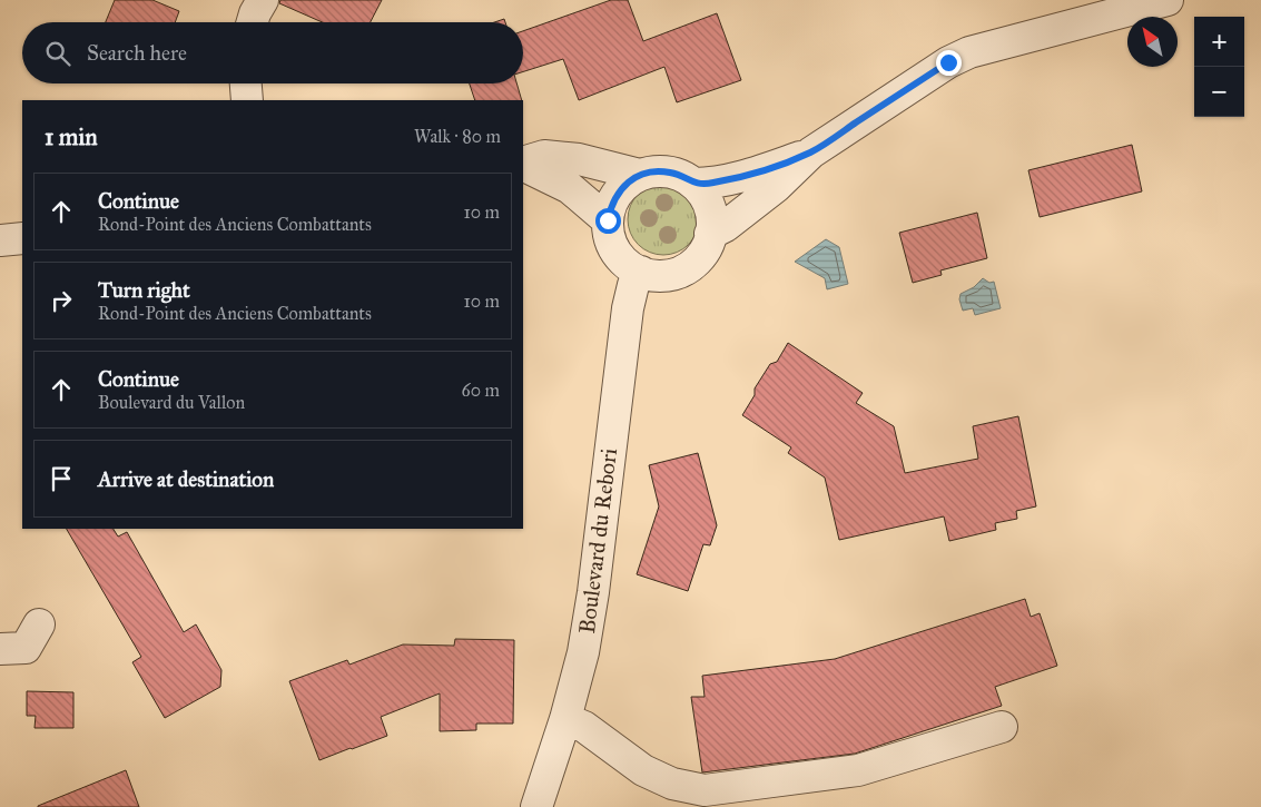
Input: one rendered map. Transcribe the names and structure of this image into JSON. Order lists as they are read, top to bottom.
{
  "streets": {
    "street": ["Boulevard du Rebori"]
  },
  "north": "top left",
  "page": {
    "map_buttons": ["+", "−"],
    "search": "Search here",
    "heading": ["1 min", "Walk · 80 m"],
    "list": [
      ["Continue", "Rond-Point des Anciens Combattants", "10 m"],
      ["Turn right", "Rond-Point des Anciens Combattants", "10 m"],
      ["Continue", "Boulevard du Vallon", "60 m"],
      "Arrive at destination"
    ]
  }
}
